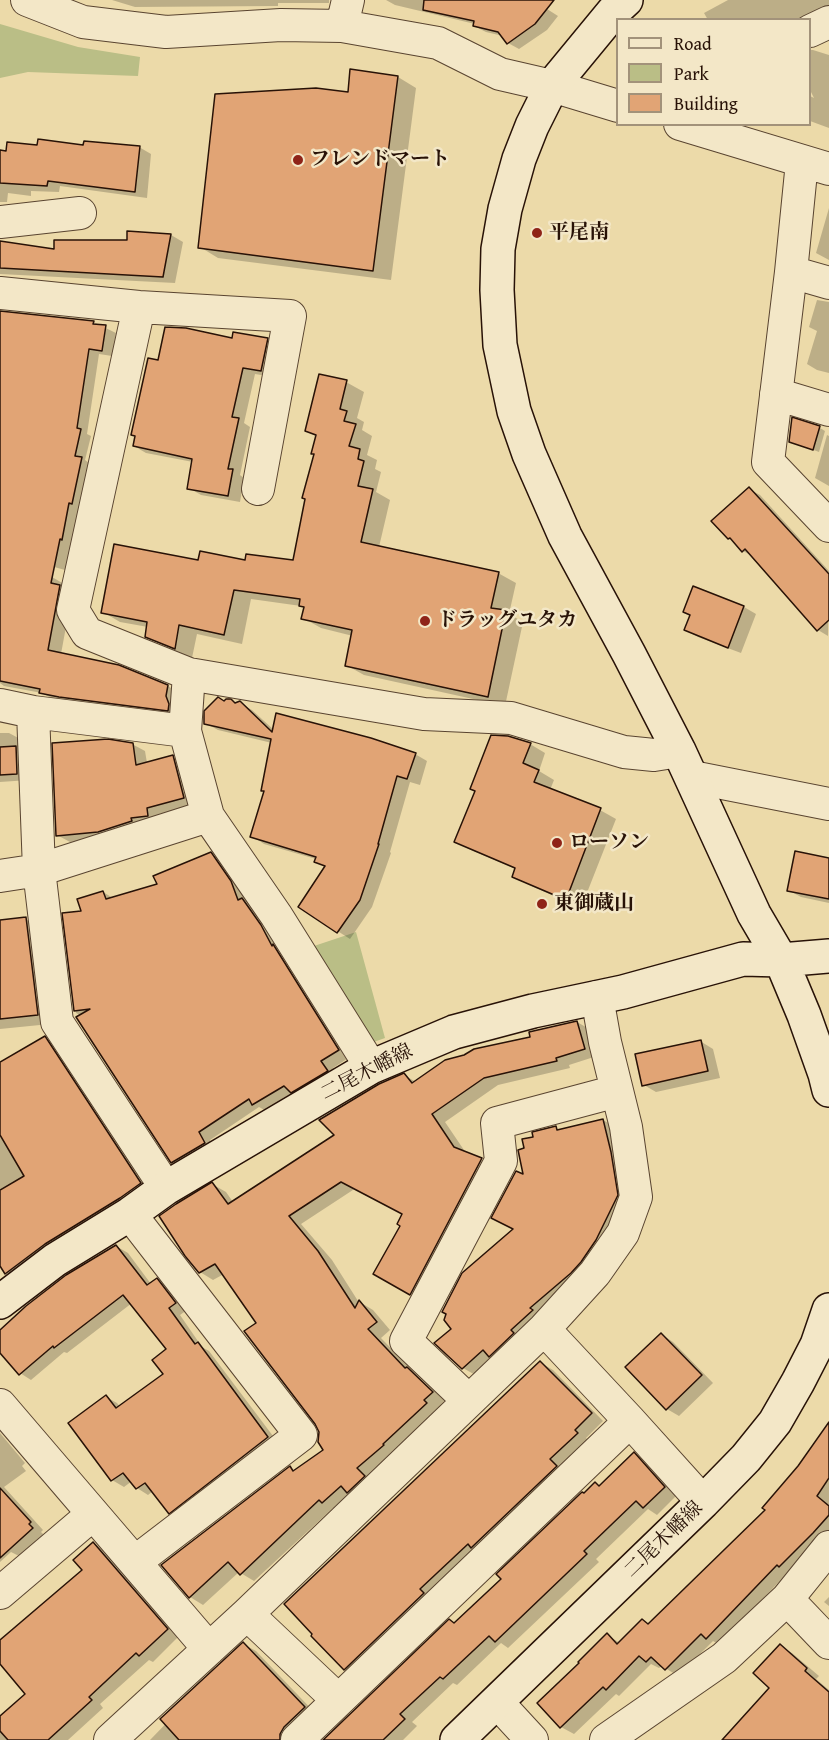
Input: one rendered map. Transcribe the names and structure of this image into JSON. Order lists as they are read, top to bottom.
{
  "streets": {
    "main road": ["二尾木幡線"]
  },
  "places": [
    "フレンドマート",
    "平尾南",
    "ドラッグユタカ",
    "ローソン",
    "東御蔵山"
  ],
  "legend": ["Road", "Park", "Building"]
}
